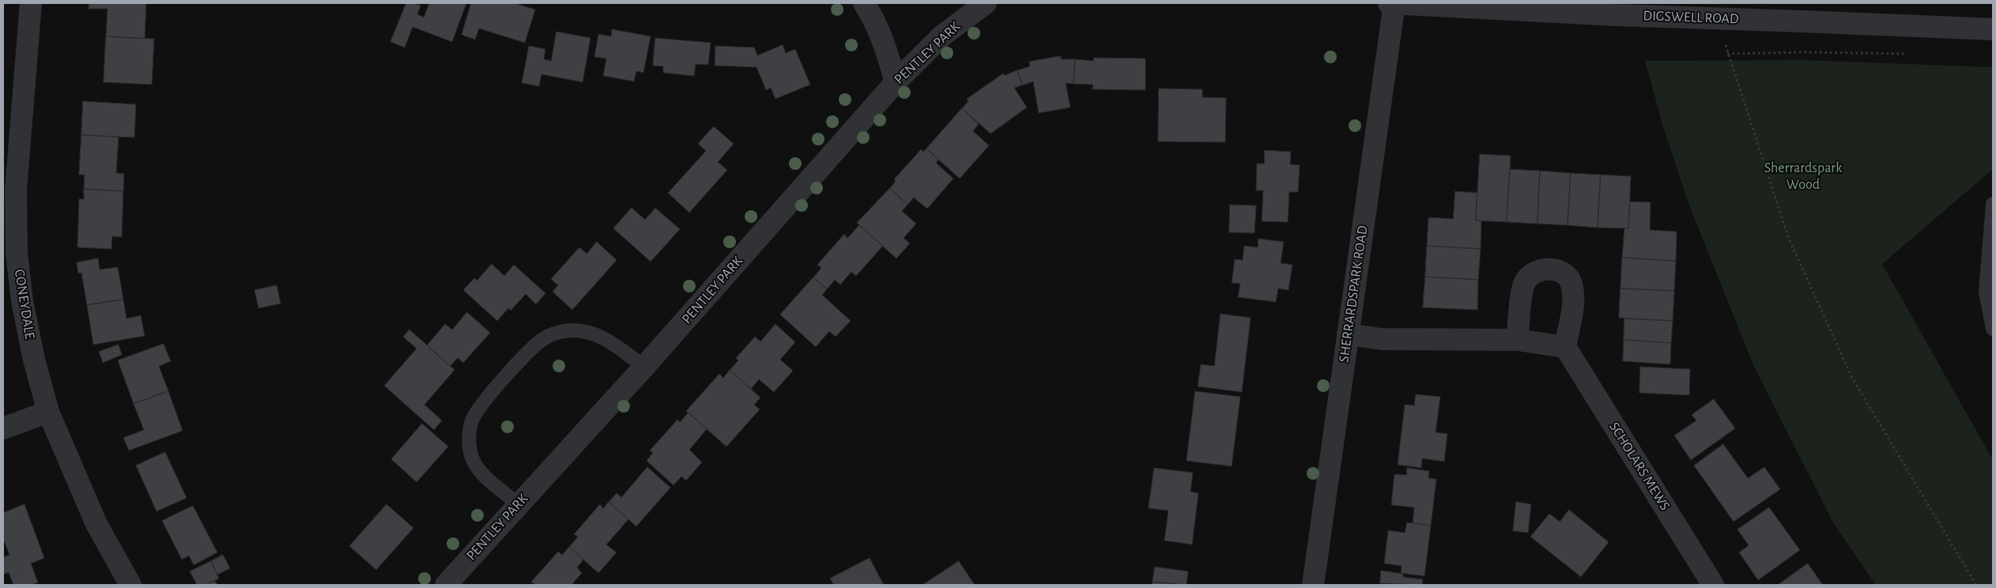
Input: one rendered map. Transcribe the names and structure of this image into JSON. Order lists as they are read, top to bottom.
{
  "streets": {
    "street": [
      "DIGSWELL ROAD",
      "PENTLEY PARK",
      "SHERRARDSPARK ROAD",
      "CONEYDALE",
      "SCHOLARS MEWS"
    ]
  },
  "crossings": [
    ["DIGSWELL ROAD", "SHERRARDSPARK ROAD"]
  ],
  "parks": ["Sherrardspark Wood"]
}
